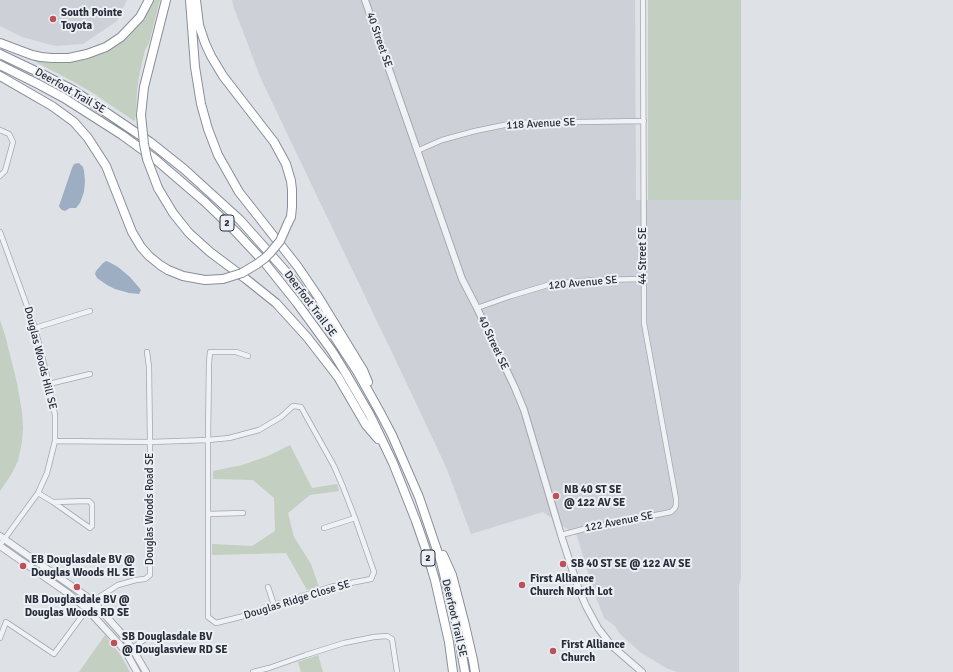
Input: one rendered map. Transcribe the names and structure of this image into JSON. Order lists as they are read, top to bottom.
{
  "streets": {
    "highway": ["Deerfoot Trail SE", "2"],
    "street": [
      "40 Street SE",
      "118 Avenue SE",
      "44 Street SE",
      "120 Avenue SE",
      "Douglas Woods Hill SE",
      "Douglas Woods Road SE",
      "122 Avenue SE",
      "Douglas Ridge Close SE"
    ]
  },
  "crossings": [
    ["40 Street SE", "118 Avenue SE"],
    ["40 Street SE", "120 Avenue SE"],
    ["40 Street SE", "122 Avenue SE"],
    ["118 Avenue SE", "44 Street SE"],
    ["44 Street SE", "120 Avenue SE"],
    ["44 Street SE", "122 Avenue SE"],
    ["Douglas Woods Hill SE", "Douglas Ridge Close SE"],
    ["Douglas Woods Road SE", "Douglas Ridge Close SE"]
  ],
  "places": [
    "South Pointe Toyota",
    "NB 40 ST SE @ 122 AV SE",
    "SB 40 ST SE @ 122 AV SE",
    "EB Douglasdale BV @ Douglas Woods HL SE",
    "First Alliance Church North Lot",
    "NB Douglasdale BV @ Douglas Woods RD SE",
    "SB Douglasdale BV @ Douglasview RD SE",
    "First Alliance Church"
  ]
}
